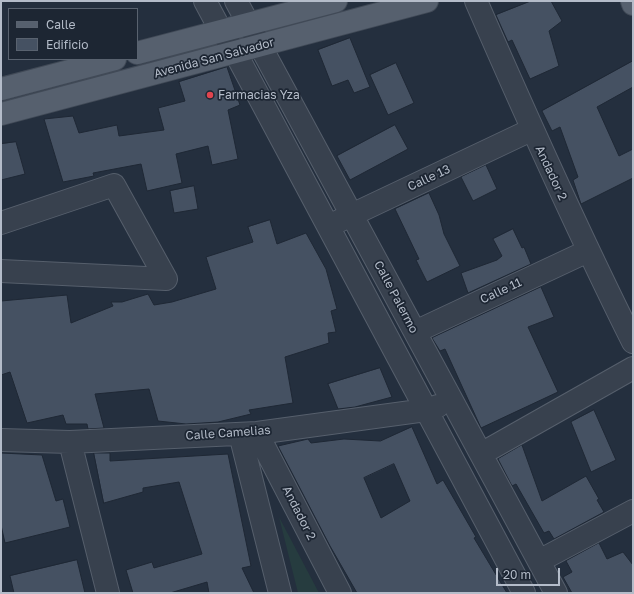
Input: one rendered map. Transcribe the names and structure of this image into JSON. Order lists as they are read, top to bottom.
{
  "streets": {
    "main road": ["Avenida San Salvador"],
    "street": [
      "Andador 2",
      "Calle 13",
      "Calle 11",
      "Calle Palermo",
      "Calle Camelias"
    ]
  },
  "crossings": [
    ["Avenida San Salvador", "Calle Palermo"],
    ["Andador 2", "Calle 13"],
    ["Andador 2", "Calle 11"],
    ["Andador 2", "Calle Camelias"],
    ["Calle 13", "Calle Palermo"],
    ["Calle 11", "Calle Palermo"],
    ["Calle Palermo", "Calle Camelias"]
  ],
  "places": ["Farmacias Yza"],
  "legend": ["Calle", "Edificio"],
  "scale_bar": "20 m"
}
